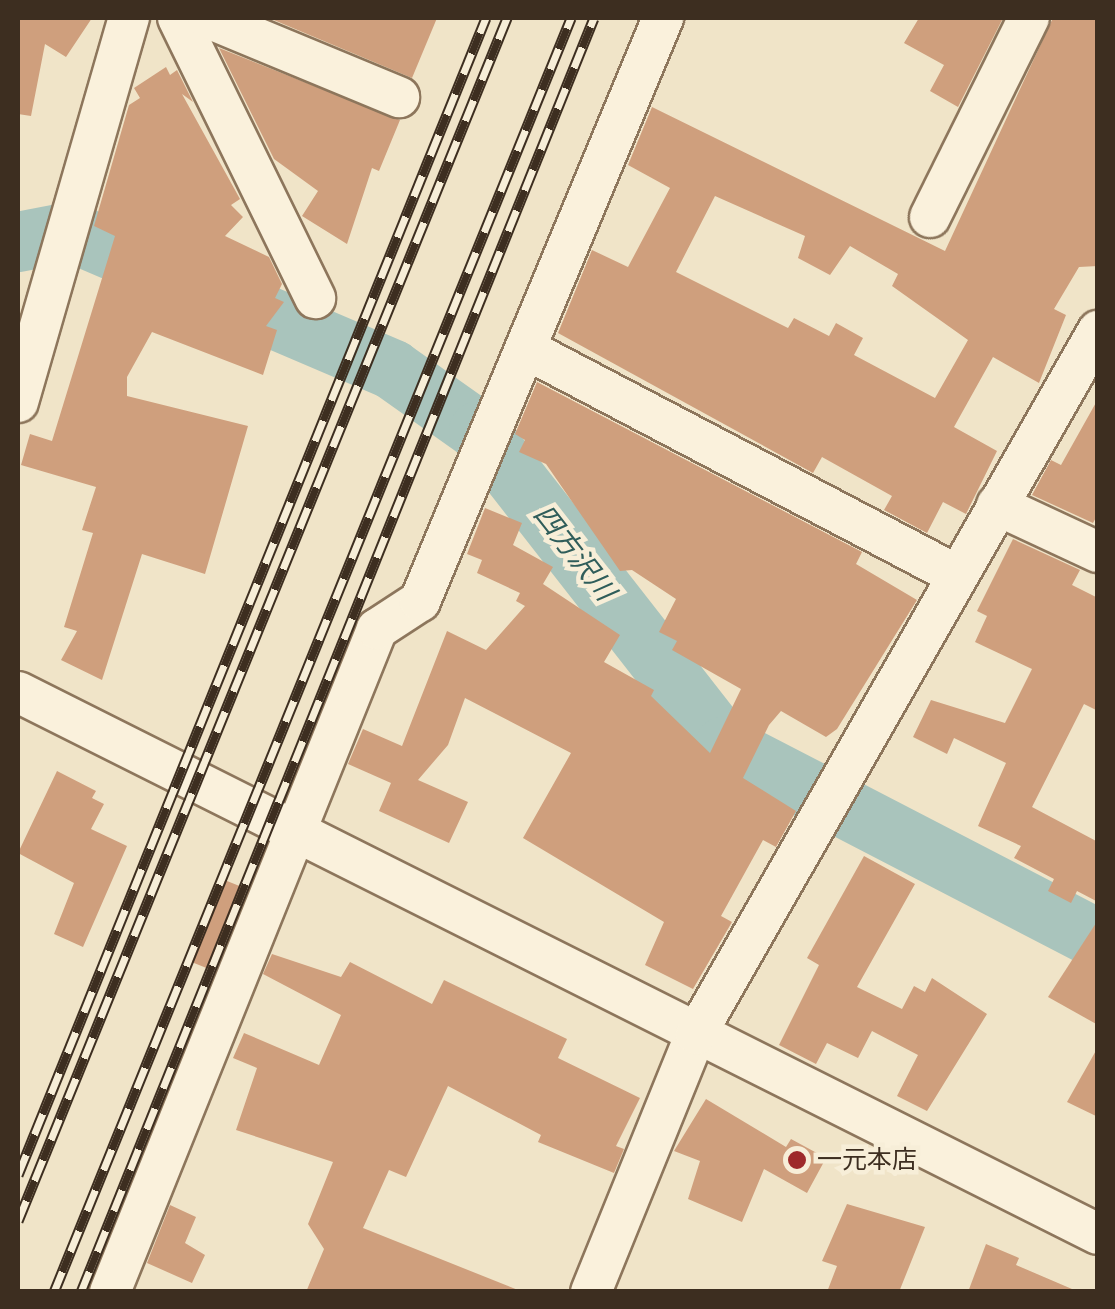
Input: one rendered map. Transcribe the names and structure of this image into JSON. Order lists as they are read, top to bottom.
{
  "water": ["四方沢川"],
  "places": ["一元本店"]
}
